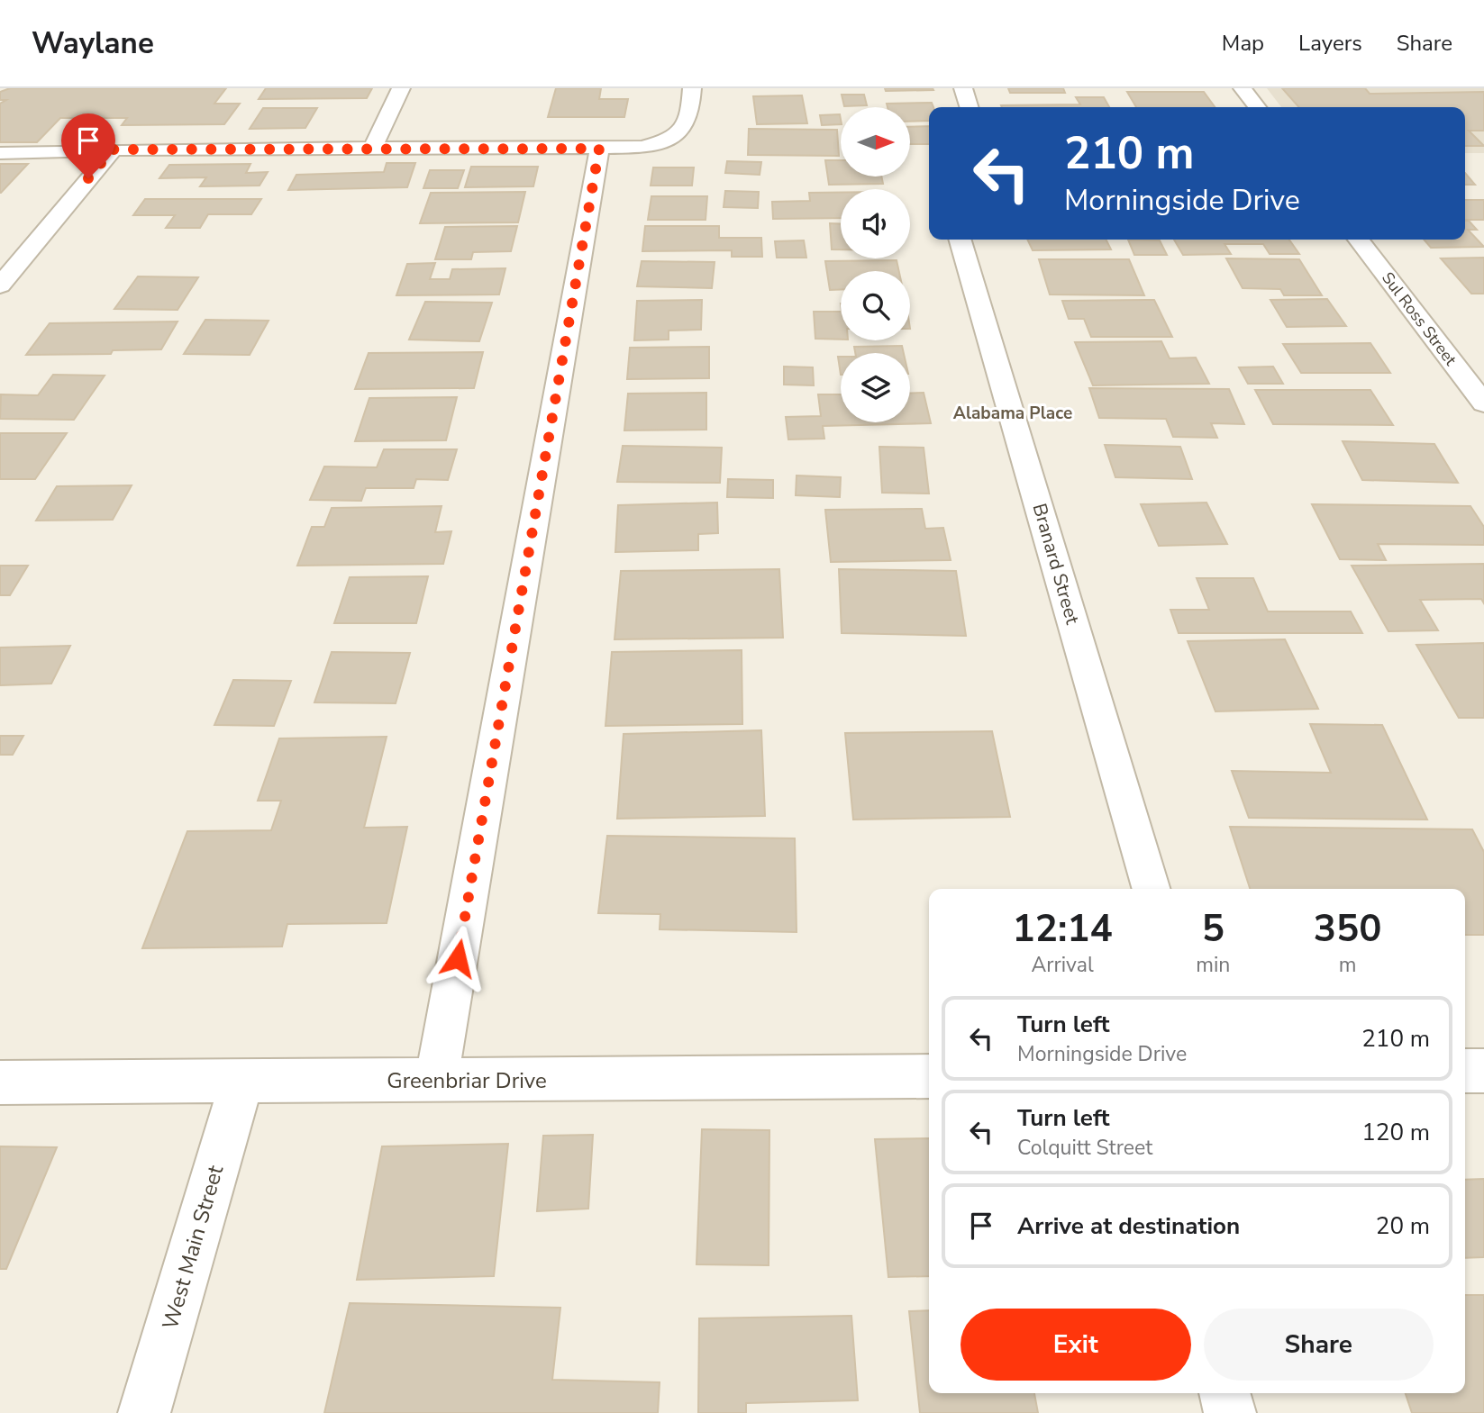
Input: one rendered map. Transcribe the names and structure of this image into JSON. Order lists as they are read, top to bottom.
{
  "streets": {
    "street": [
      "Sul Ross Street",
      "Branard Street",
      "Greenbriar Drive",
      "West Main Street"
    ]
  },
  "crossings": [
    ["Greenbriar Drive", "West Main Street"]
  ],
  "districts": ["Alabama Place"],
  "north": "right",
  "page": {
    "header": "Waylane",
    "nav": ["Map", "Layers", "Share"],
    "turn": ["210 m", "Morningside Drive"],
    "eta": [
      "12:14",
      "Arrival",
      "5",
      "min",
      "350",
      "m"
    ],
    "list": [
      {
        "name": "Turn left",
        "note": "Morningside Drive",
        "value": "210 m"
      },
      {
        "name": "Turn left",
        "note": "Colquitt Street",
        "value": "120 m"
      },
      {
        "name": "Arrive at destination",
        "value": "20 m"
      }
    ],
    "buttons": ["Exit", "Share"]
  }
}
